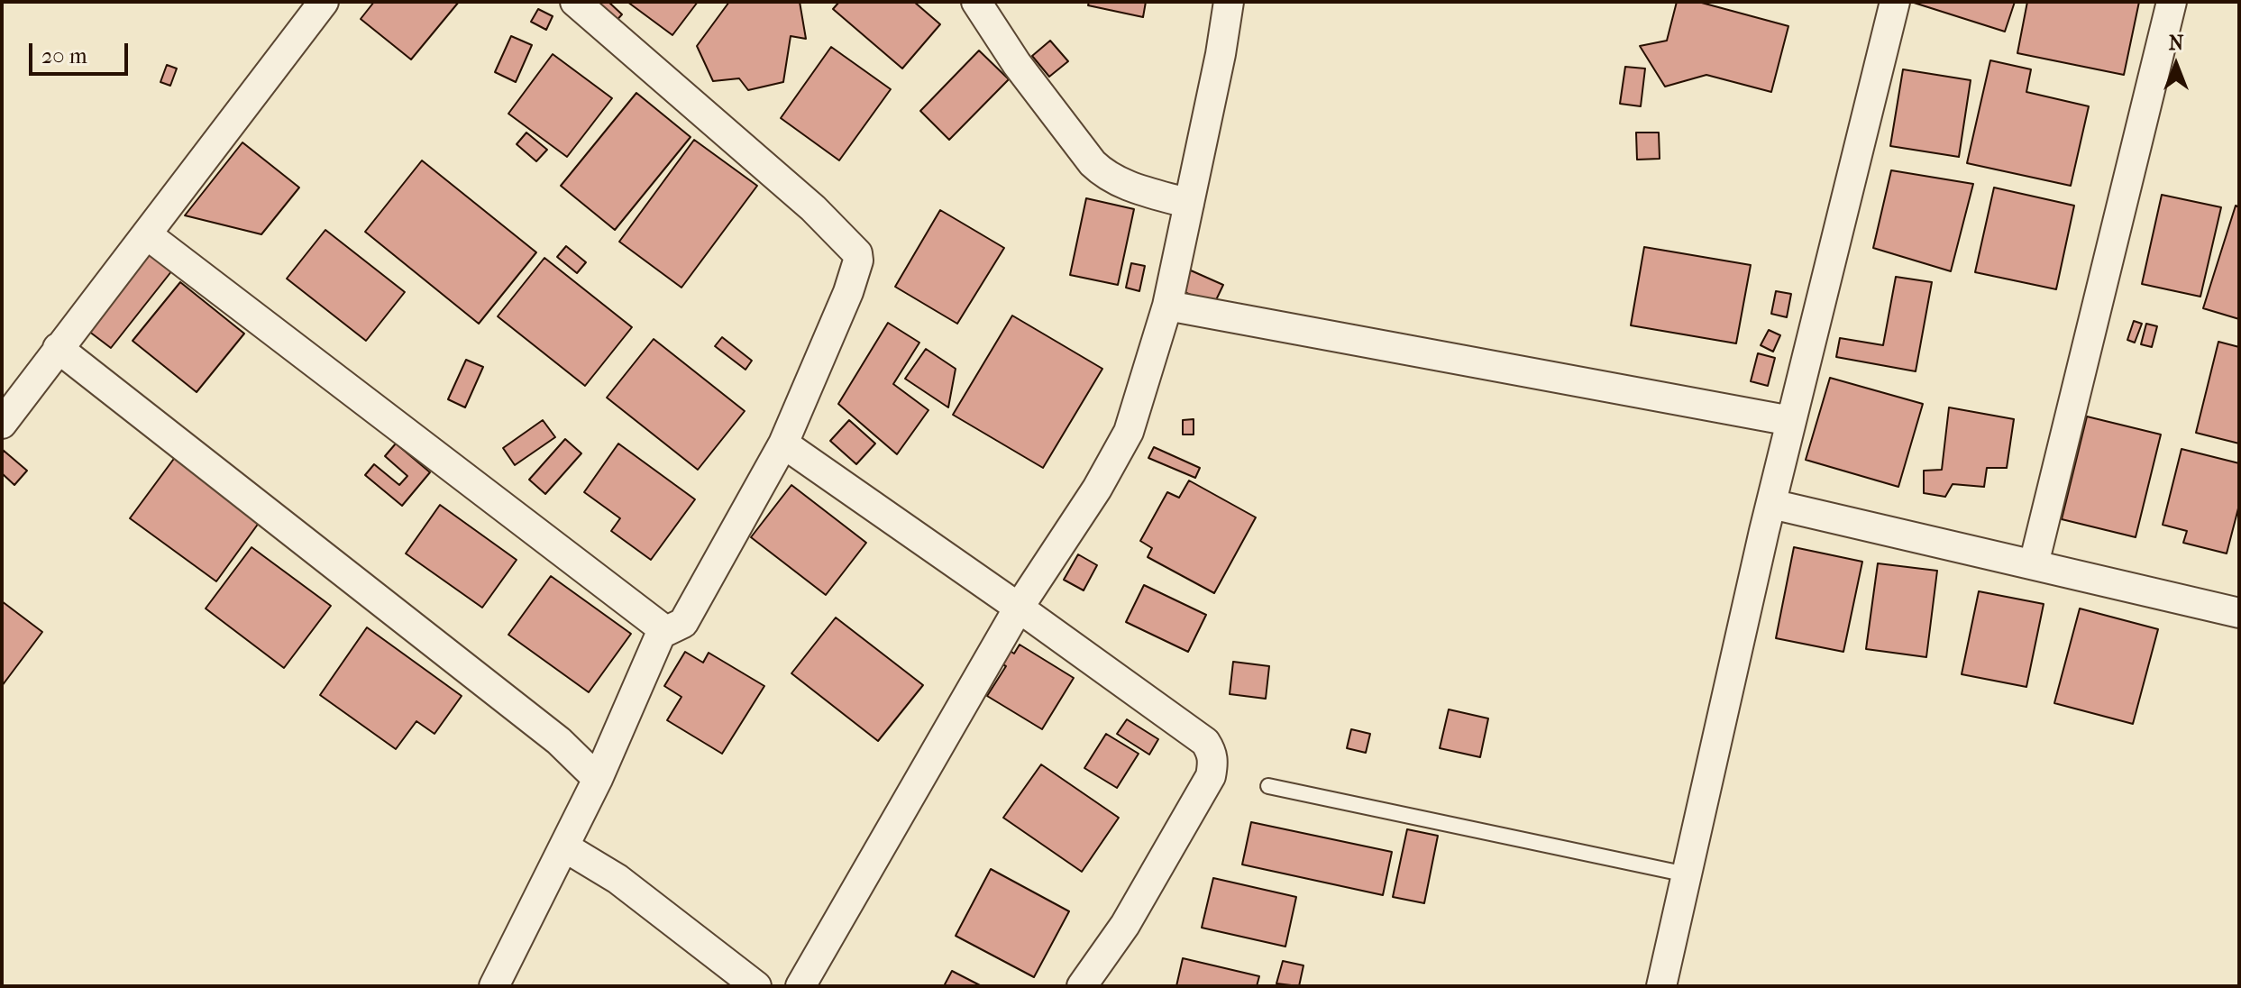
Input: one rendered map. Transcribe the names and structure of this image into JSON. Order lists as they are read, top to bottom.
{
  "scale_bar": "20 m",
  "north": "top"
}
